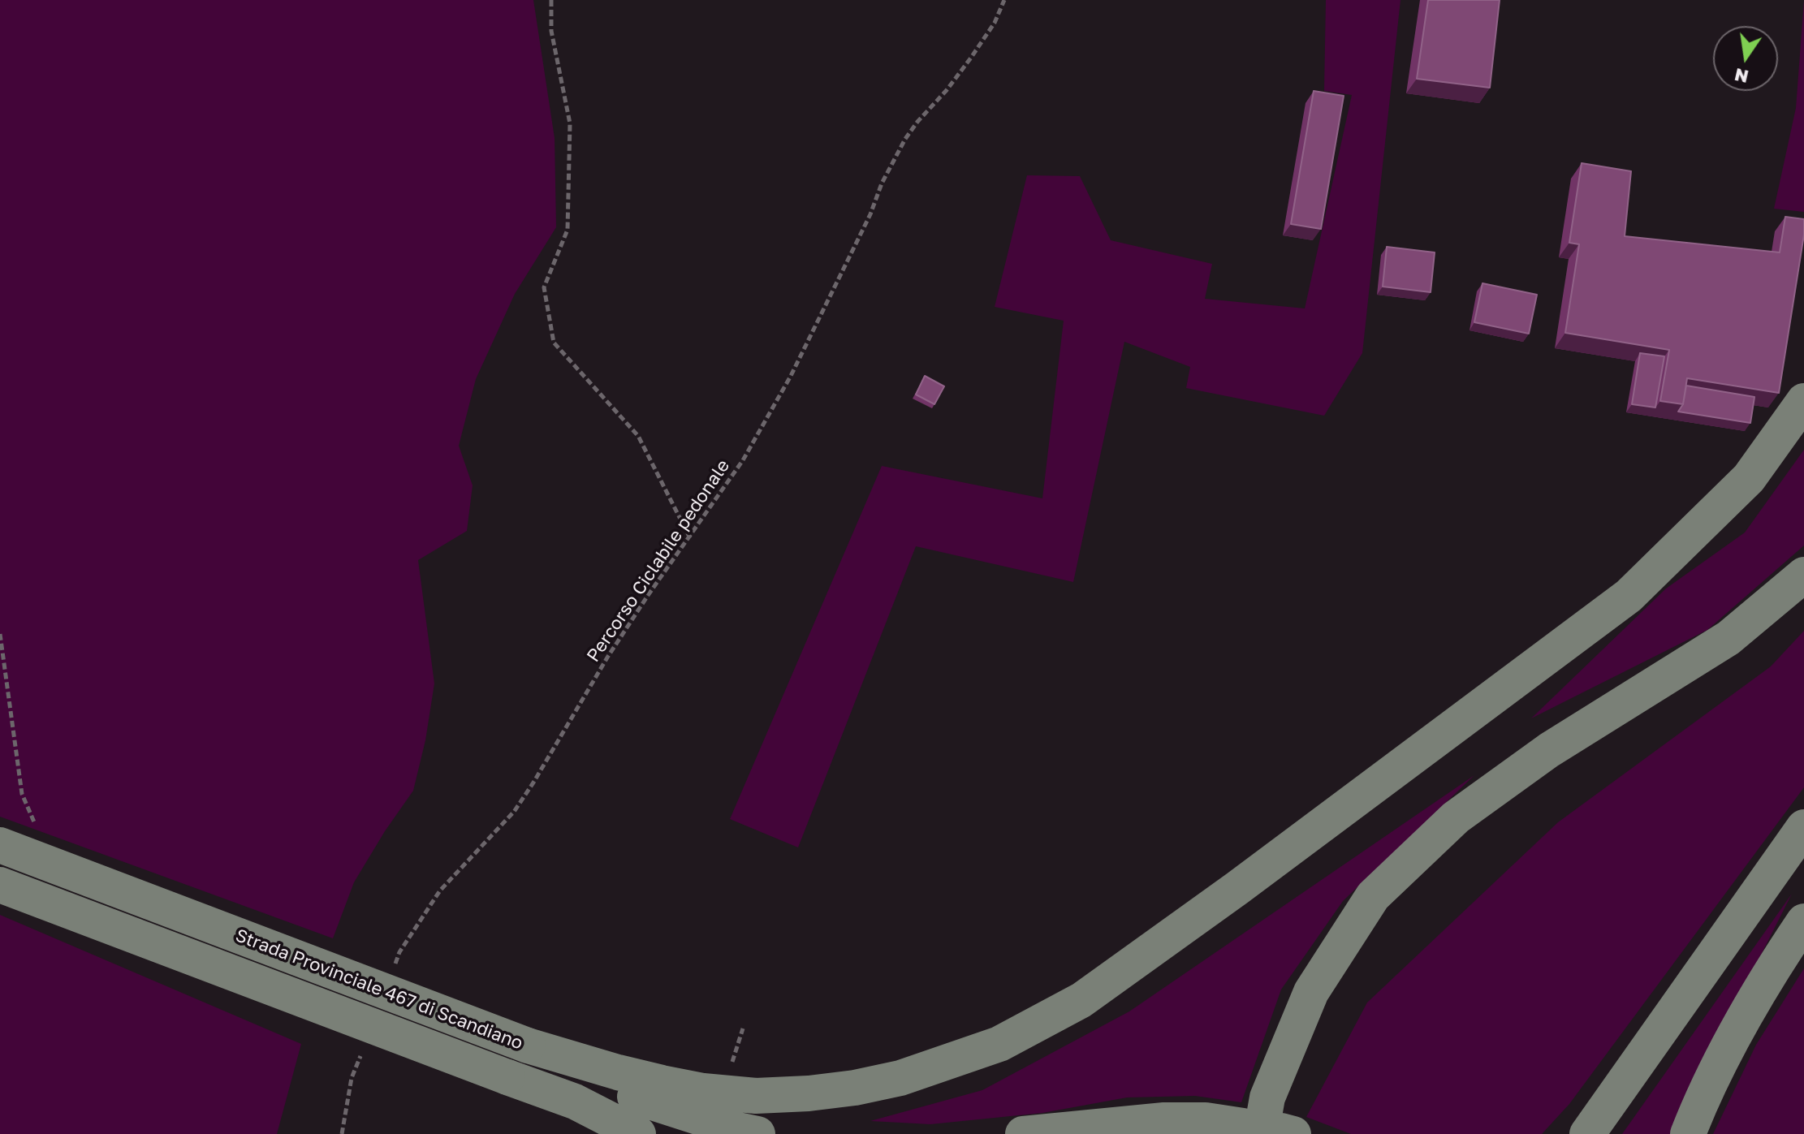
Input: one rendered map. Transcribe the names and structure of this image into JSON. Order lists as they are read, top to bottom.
{
  "streets": {
    "main road": ["Strada Provinciale 467 di Scandiano"],
    "path": ["Percorso Ciclabile pedonale"]
  },
  "north": "bottom"
}
